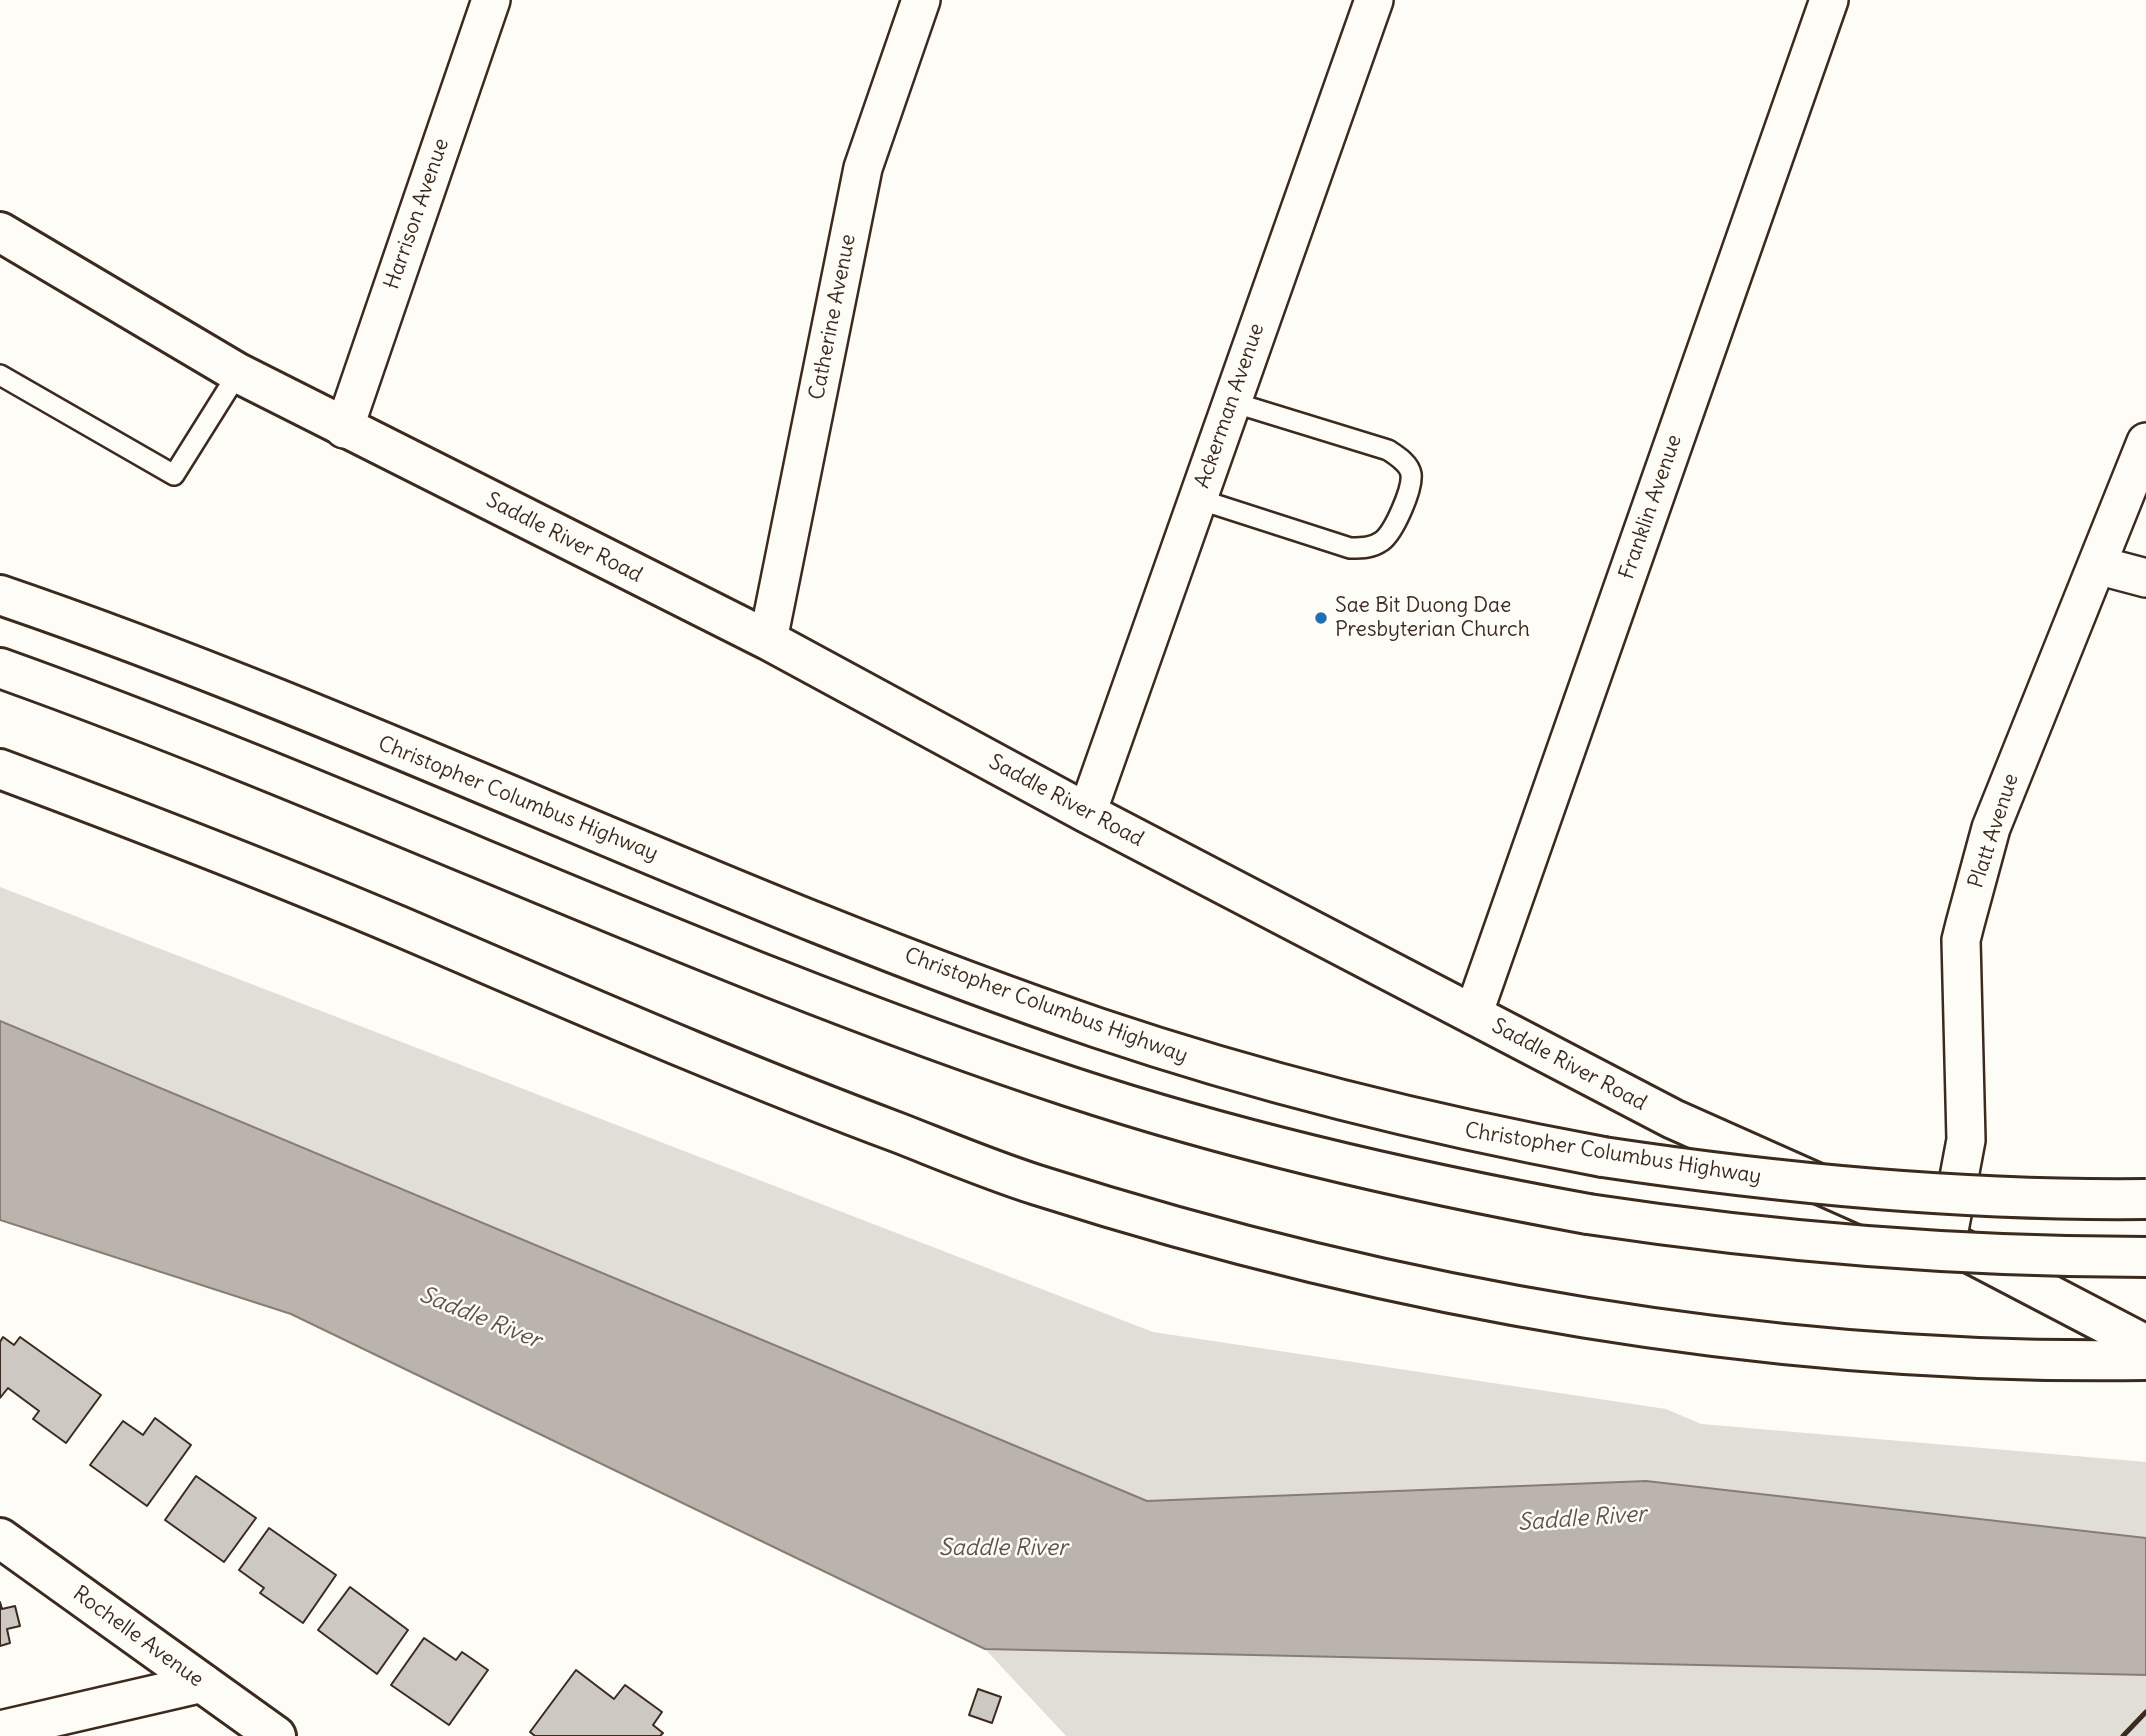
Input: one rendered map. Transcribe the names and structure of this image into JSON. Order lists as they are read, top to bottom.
{
  "streets": {
    "main road": ["Saddle River Road", "Christopher Columbus Highway", "Rochelle Avenue"],
    "street": [
      "Harrison Avenue",
      "Catherine Avenue",
      "Ackerman Avenue",
      "Franklin Avenue",
      "Platt Avenue"
    ]
  },
  "crossings": [
    ["Harrison Avenue", "Saddle River Road"],
    ["Catherine Avenue", "Saddle River Road"],
    ["Ackerman Avenue", "Saddle River Road"],
    ["Franklin Avenue", "Saddle River Road"],
    ["Saddle River Road", "Platt Avenue"]
  ],
  "water": ["Saddle River"],
  "places": ["Sae Bit Duong Dae Presbyterian Church"]
}
